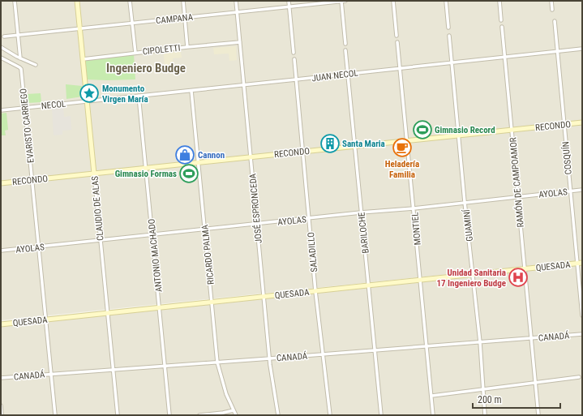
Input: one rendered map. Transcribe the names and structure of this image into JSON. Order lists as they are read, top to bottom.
{
  "streets": {
    "street": [
      "CAMPANA",
      "CIPOLETTI",
      "JUAN NECOL",
      "NECOL",
      "EVARISTO CARRIEGO",
      "RECONDO",
      "COSQUÍN",
      "RAMÓN DE CAMPOAMOR",
      "AYOLAS",
      "CLAUDIO DE ALAS",
      "JOSÉ ESPRONCEDA",
      "GUAMINÍ",
      "MONTIEL",
      "BARILOCHE",
      "SALADILLO",
      "RICARDO PALMA",
      "ANTONIO MACHADO",
      "QUESADA",
      "CANADÁ"
    ]
  },
  "crossings": [
    ["CAMPANA", "CLAUDIO DE ALAS"],
    ["CAMPANA", "JOSÉ ESPRONCEDA"],
    ["CIPOLETTI", "CLAUDIO DE ALAS"],
    ["CIPOLETTI", "JOSÉ ESPRONCEDA"],
    ["JUAN NECOL", "NECOL"],
    ["JUAN NECOL", "COSQUÍN"],
    ["JUAN NECOL", "RAMÓN DE CAMPOAMOR"],
    ["JUAN NECOL", "CLAUDIO DE ALAS"],
    ["JUAN NECOL", "JOSÉ ESPRONCEDA"],
    ["JUAN NECOL", "GUAMINÍ"],
    ["JUAN NECOL", "MONTIEL"],
    ["JUAN NECOL", "BARILOCHE"],
    ["JUAN NECOL", "SALADILLO"],
    ["JUAN NECOL", "RICARDO PALMA"],
    ["JUAN NECOL", "ANTONIO MACHADO"],
    ["NECOL", "EVARISTO CARRIEGO"],
    ["NECOL", "CLAUDIO DE ALAS"],
    ["EVARISTO CARRIEGO", "RECONDO"],
    ["EVARISTO CARRIEGO", "AYOLAS"],
    ["EVARISTO CARRIEGO", "QUESADA"],
    ["EVARISTO CARRIEGO", "CANADÁ"],
    ["RECONDO", "COSQUÍN"],
    ["RECONDO", "RAMÓN DE CAMPOAMOR"],
    ["RECONDO", "CLAUDIO DE ALAS"],
    ["RECONDO", "JOSÉ ESPRONCEDA"],
    ["RECONDO", "GUAMINÍ"],
    ["RECONDO", "MONTIEL"],
    ["RECONDO", "BARILOCHE"],
    ["RECONDO", "SALADILLO"],
    ["RECONDO", "RICARDO PALMA"],
    ["RECONDO", "ANTONIO MACHADO"],
    ["COSQUÍN", "AYOLAS"],
    ["COSQUÍN", "QUESADA"],
    ["RAMÓN DE CAMPOAMOR", "AYOLAS"],
    ["RAMÓN DE CAMPOAMOR", "QUESADA"],
    ["RAMÓN DE CAMPOAMOR", "CANADÁ"],
    ["AYOLAS", "CLAUDIO DE ALAS"],
    ["AYOLAS", "JOSÉ ESPRONCEDA"],
    ["AYOLAS", "GUAMINÍ"],
    ["AYOLAS", "MONTIEL"],
    ["AYOLAS", "BARILOCHE"],
    ["AYOLAS", "SALADILLO"],
    ["AYOLAS", "RICARDO PALMA"],
    ["AYOLAS", "ANTONIO MACHADO"],
    ["CLAUDIO DE ALAS", "QUESADA"],
    ["CLAUDIO DE ALAS", "CANADÁ"],
    ["JOSÉ ESPRONCEDA", "QUESADA"],
    ["JOSÉ ESPRONCEDA", "CANADÁ"],
    ["GUAMINÍ", "QUESADA"],
    ["GUAMINÍ", "CANADÁ"],
    ["MONTIEL", "QUESADA"],
    ["MONTIEL", "CANADÁ"],
    ["BARILOCHE", "QUESADA"],
    ["BARILOCHE", "CANADÁ"],
    ["SALADILLO", "QUESADA"],
    ["SALADILLO", "CANADÁ"],
    ["RICARDO PALMA", "QUESADA"],
    ["RICARDO PALMA", "CANADÁ"],
    ["ANTONIO MACHADO", "QUESADA"],
    ["ANTONIO MACHADO", "CANADÁ"]
  ],
  "districts": ["Ingeniero Budge"],
  "places": {
    "place": ["Monumento Virgen María"],
    "sports": ["Gimnasio Record", "Gimnasio Formas"],
    "building": ["Santa Maria"],
    "cafe": ["Heladería Familia"],
    "shop": ["Cannon"],
    "hospital": ["Unidad Sanitaria 17 Ingeniero Budge"]
  },
  "scale_bar": "200 m"
}
